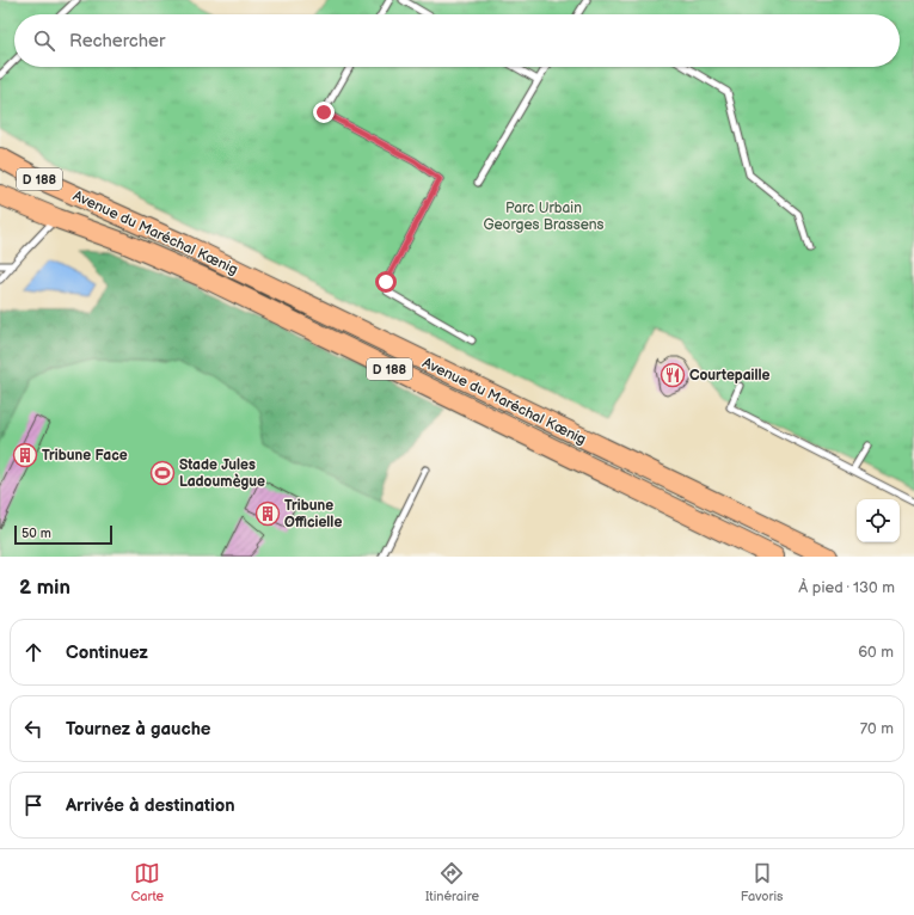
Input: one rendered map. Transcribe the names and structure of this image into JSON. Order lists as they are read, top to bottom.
{
  "streets": {
    "main road": ["D 188", "Avenue du Maréchal Kœnig"]
  },
  "parks": ["Parc Urbain Georges Brassens"],
  "places": {
    "restaurant": ["Courtepaille"],
    "building": ["Tribune Face", "Tribune Officielle"],
    "sports": ["Stade Jules Ladoumègue"]
  },
  "scale_bar": "50 m",
  "page": {
    "search": "Rechercher",
    "scale": "50 m",
    "heading": ["2 min", "À pied · 130 m"],
    "list": [
      ["Continuez", "60 m"],
      ["Tournez à gauche", "70 m"],
      "Arrivée à destination"
    ],
    "nav": ["Carte", "Itinéraire", "Favoris"]
  }
}
